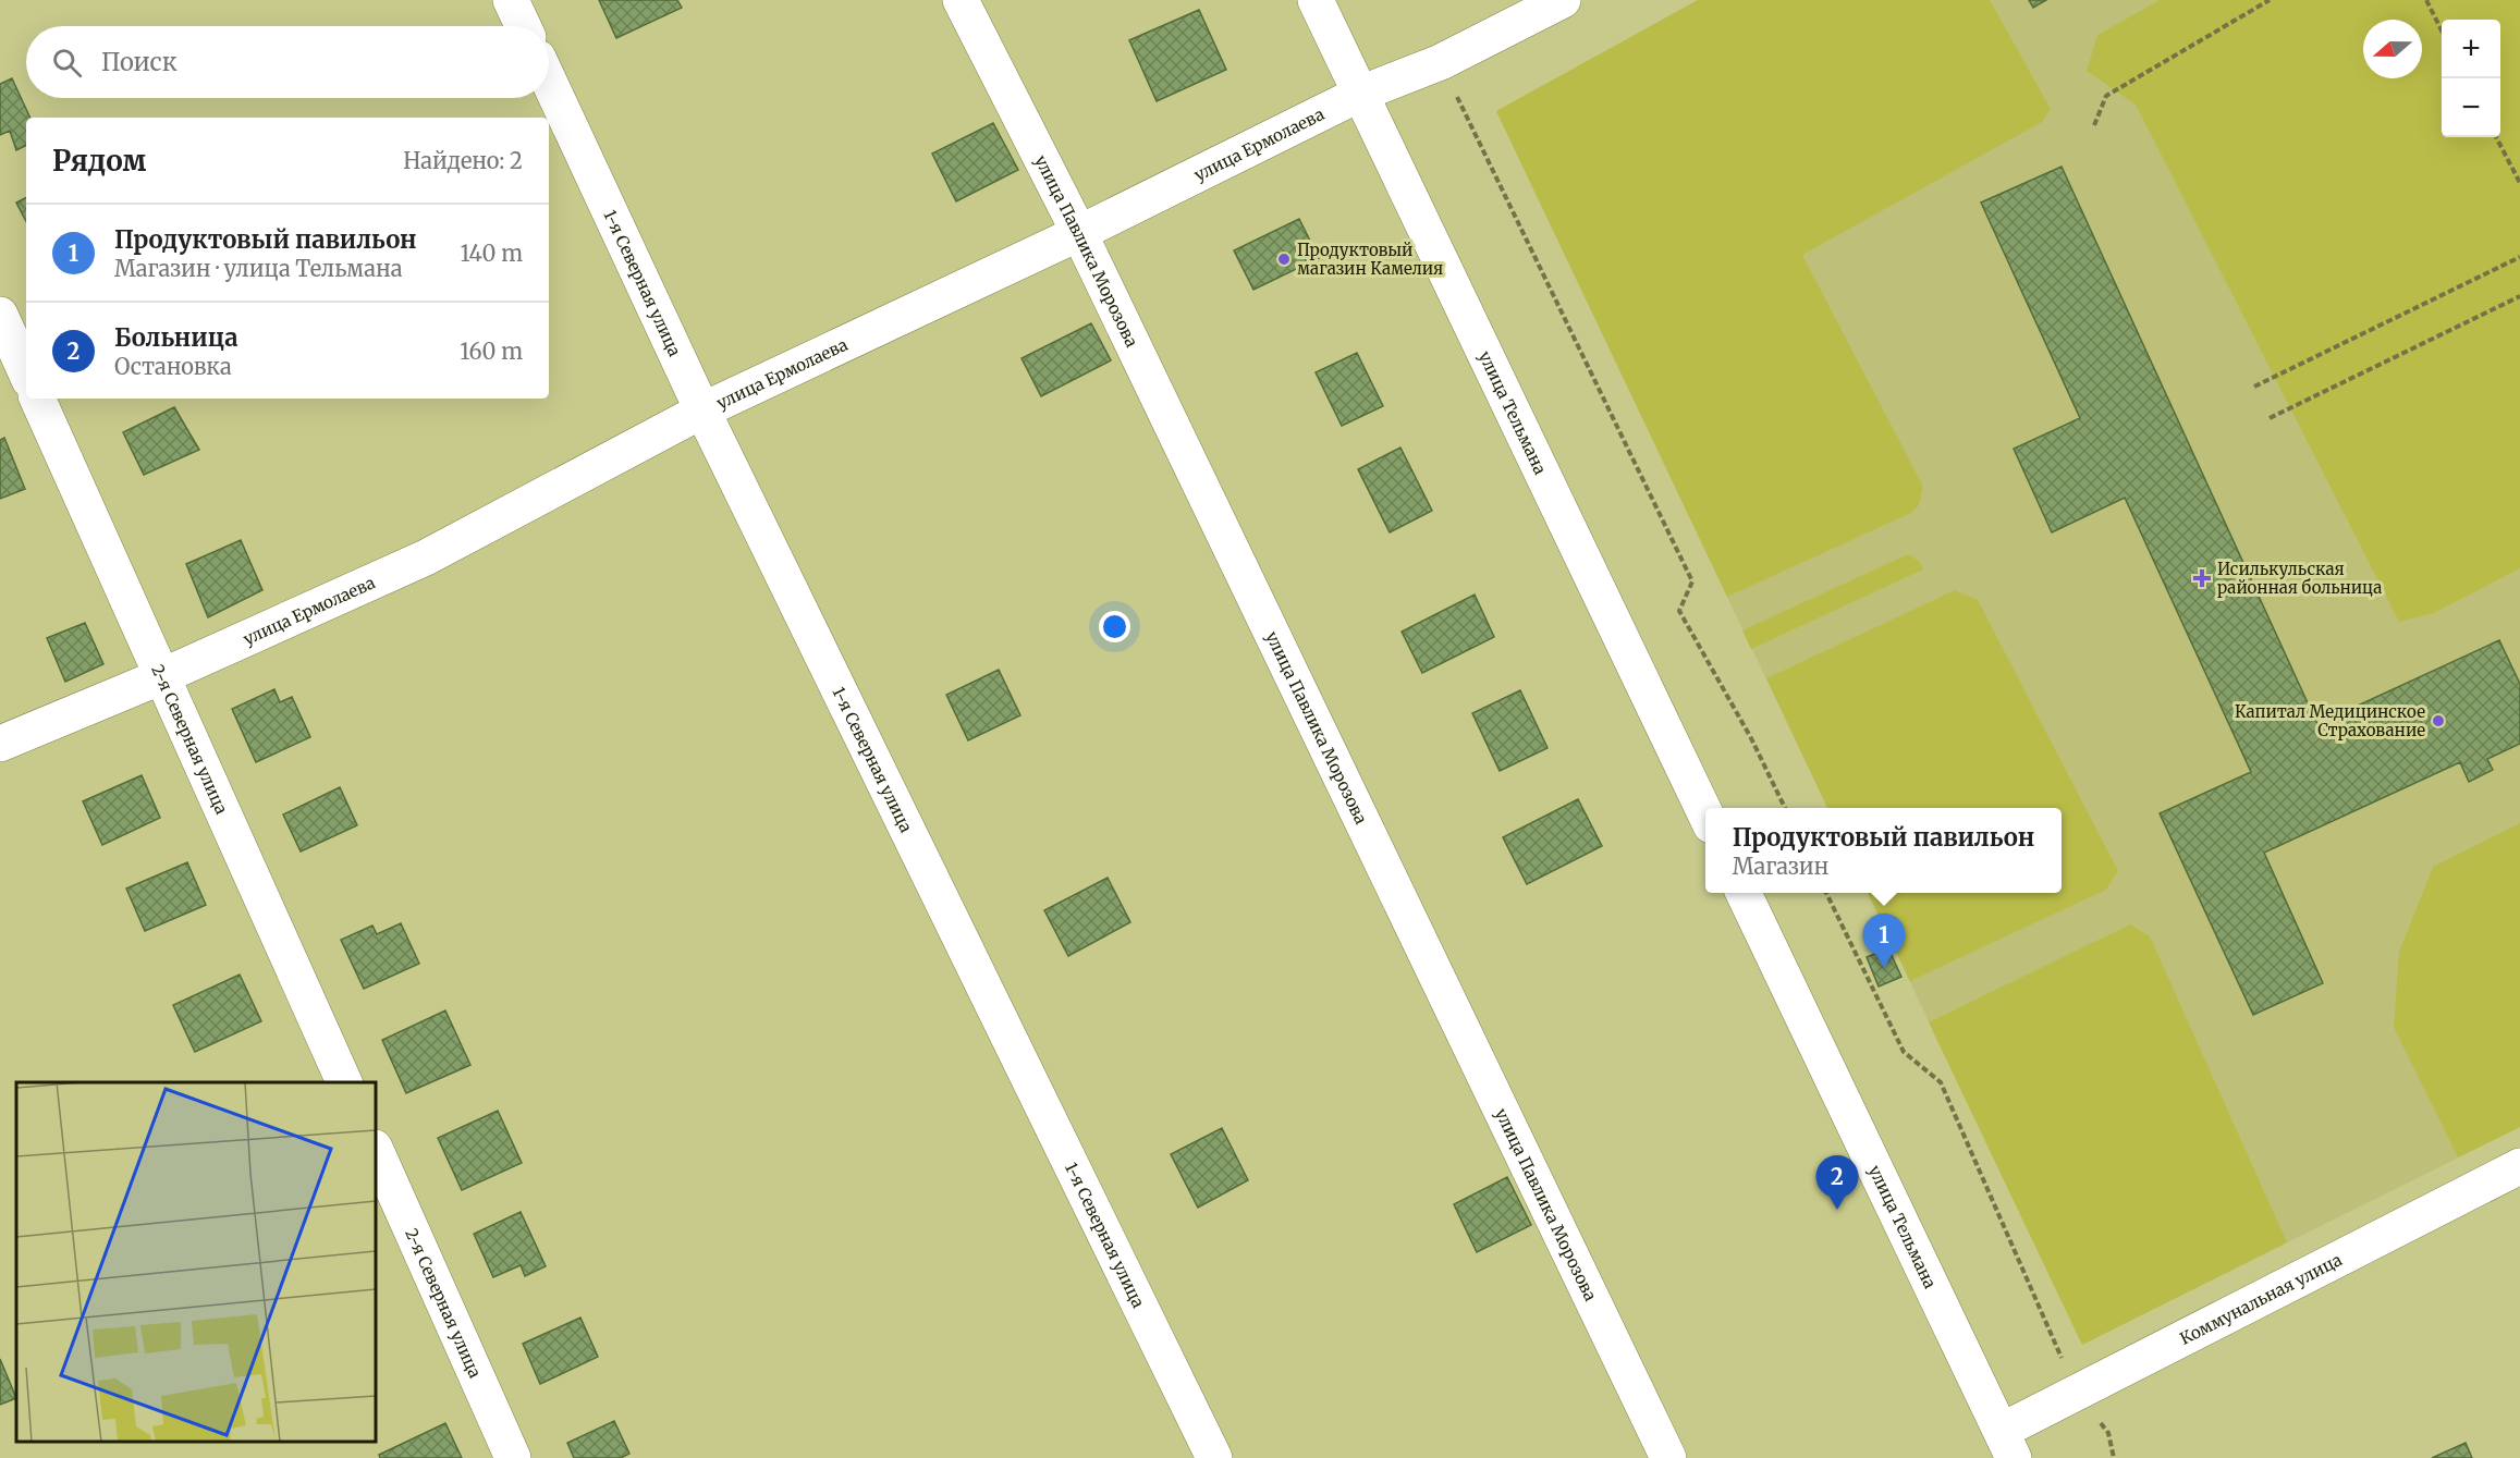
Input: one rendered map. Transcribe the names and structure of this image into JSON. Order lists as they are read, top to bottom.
{
  "streets": {
    "street": [
      "улица Ермолаева",
      "улица Павлика Морозова",
      "1-я Северная улица",
      "улица Тельмана",
      "2-я Северная улица",
      "Коммунальная улица"
    ]
  },
  "crossings": [
    ["улица Ермолаева", "улица Павлика Морозова"],
    ["улица Ермолаева", "1-я Северная улица"],
    ["улица Ермолаева", "улица Тельмана"],
    ["улица Ермолаева", "2-я Северная улица"],
    ["улица Тельмана", "Коммунальная улица"]
  ],
  "places": {
    "other": ["Продуктовый магазин Камелия", "Капитал Медицинское Страхование"],
    "health": ["Исилькульская районная больница"]
  },
  "north": "left",
  "page": {
    "map_buttons": ["+", "−"],
    "search": "Поиск",
    "heading": ["Рядом", "Найдено: 2"],
    "list": [
      {
        "mark": "1",
        "name": "Продуктовый павильон",
        "note": "Магазин · улица Тельмана",
        "value": "140 m"
      },
      {
        "mark": "2",
        "name": "Больница",
        "note": "Остановка",
        "value": "160 m"
      }
    ],
    "popup": ["Продуктовый павильон", "Магазин"],
    "pins": ["1", "2"]
  }
}
